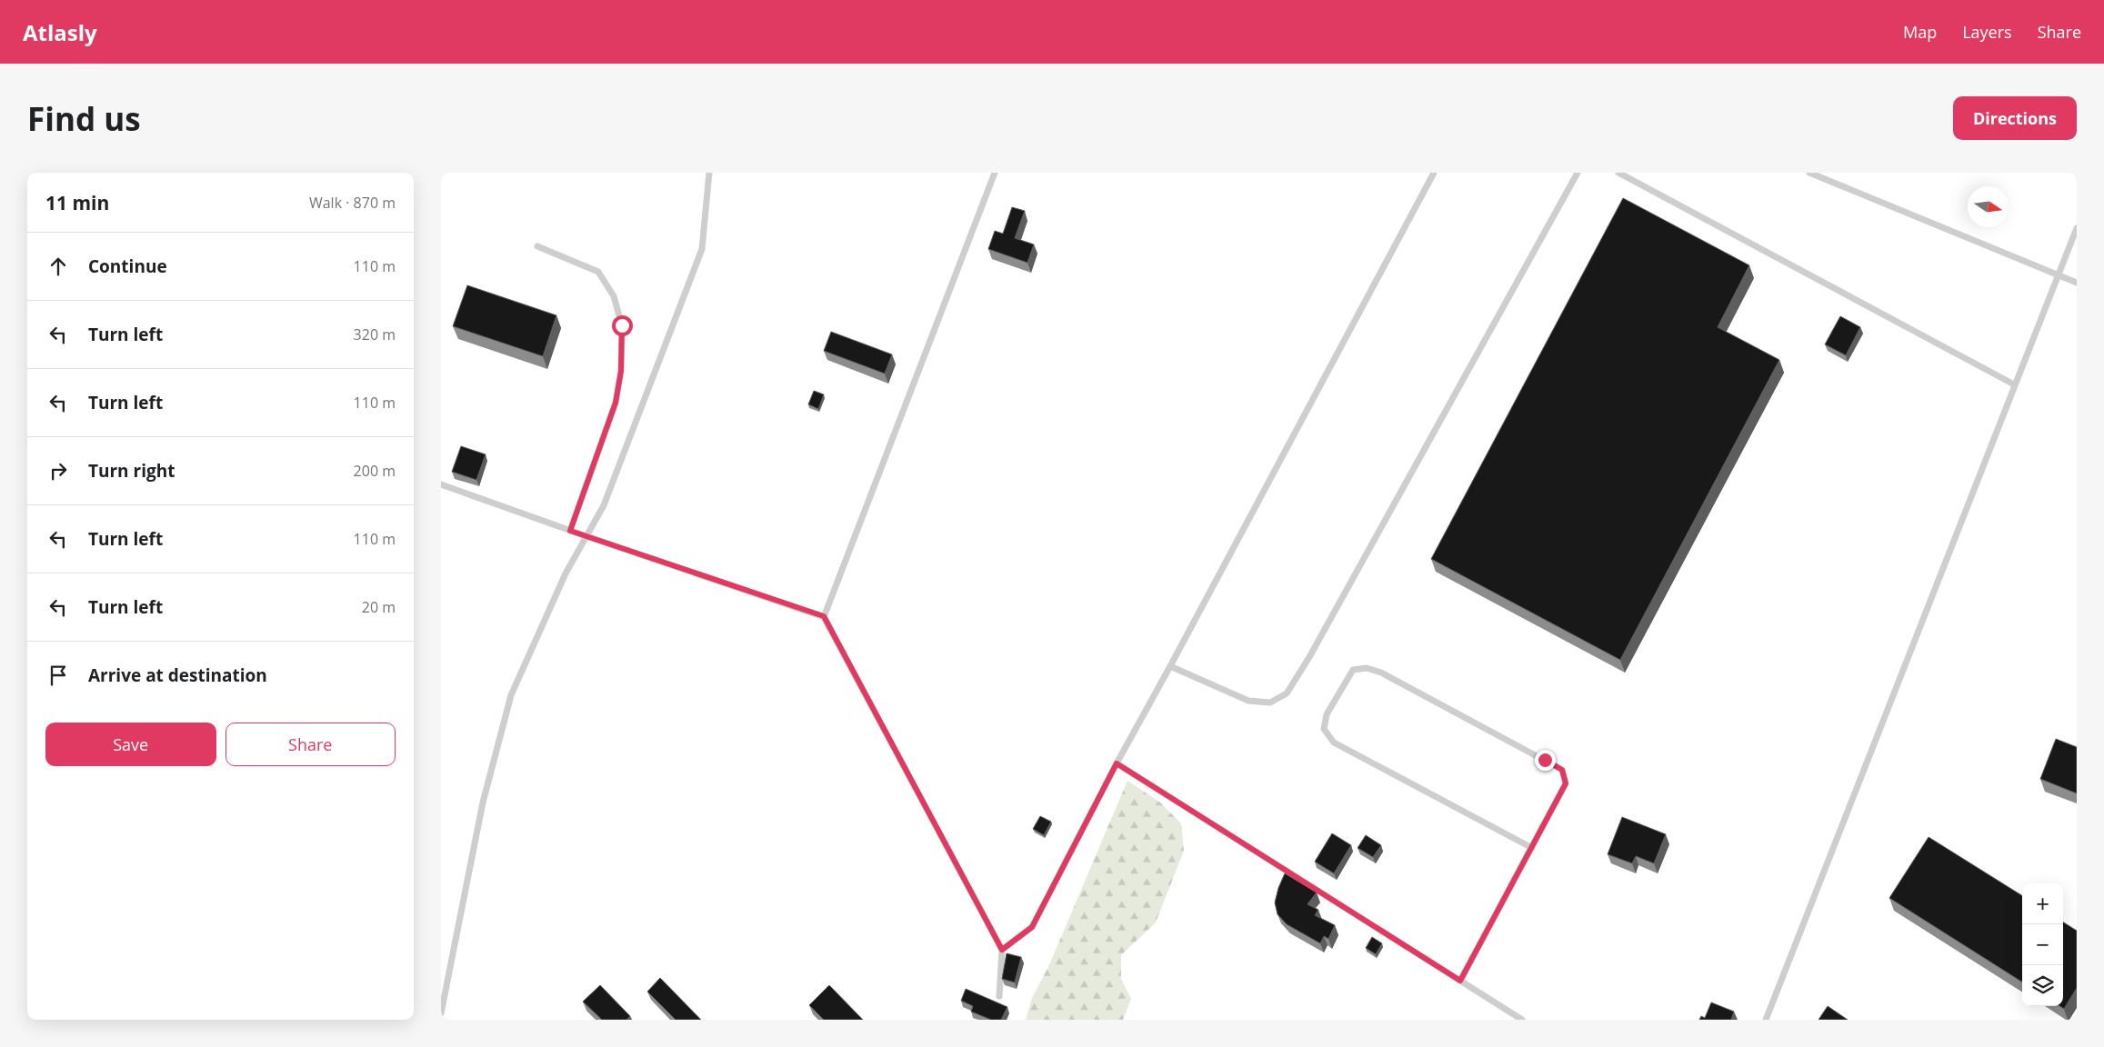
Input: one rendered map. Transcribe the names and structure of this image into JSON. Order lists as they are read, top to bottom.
{
  "north": "right",
  "page": {
    "header": "Atlasly",
    "nav": ["Map", "Layers", "Share"],
    "buttons": [
      "Directions",
      ["Save", "Share"]
    ],
    "title": "Find us",
    "heading": ["11 min", "Walk · 870 m"],
    "list": [
      ["Continue", "110 m"],
      ["Turn left", "320 m"],
      ["Turn left", "110 m"],
      ["Turn right", "200 m"],
      ["Turn left", "110 m"],
      ["Turn left", "20 m"],
      "Arrive at destination"
    ],
    "map_buttons": ["+", "−"]
  }
}
